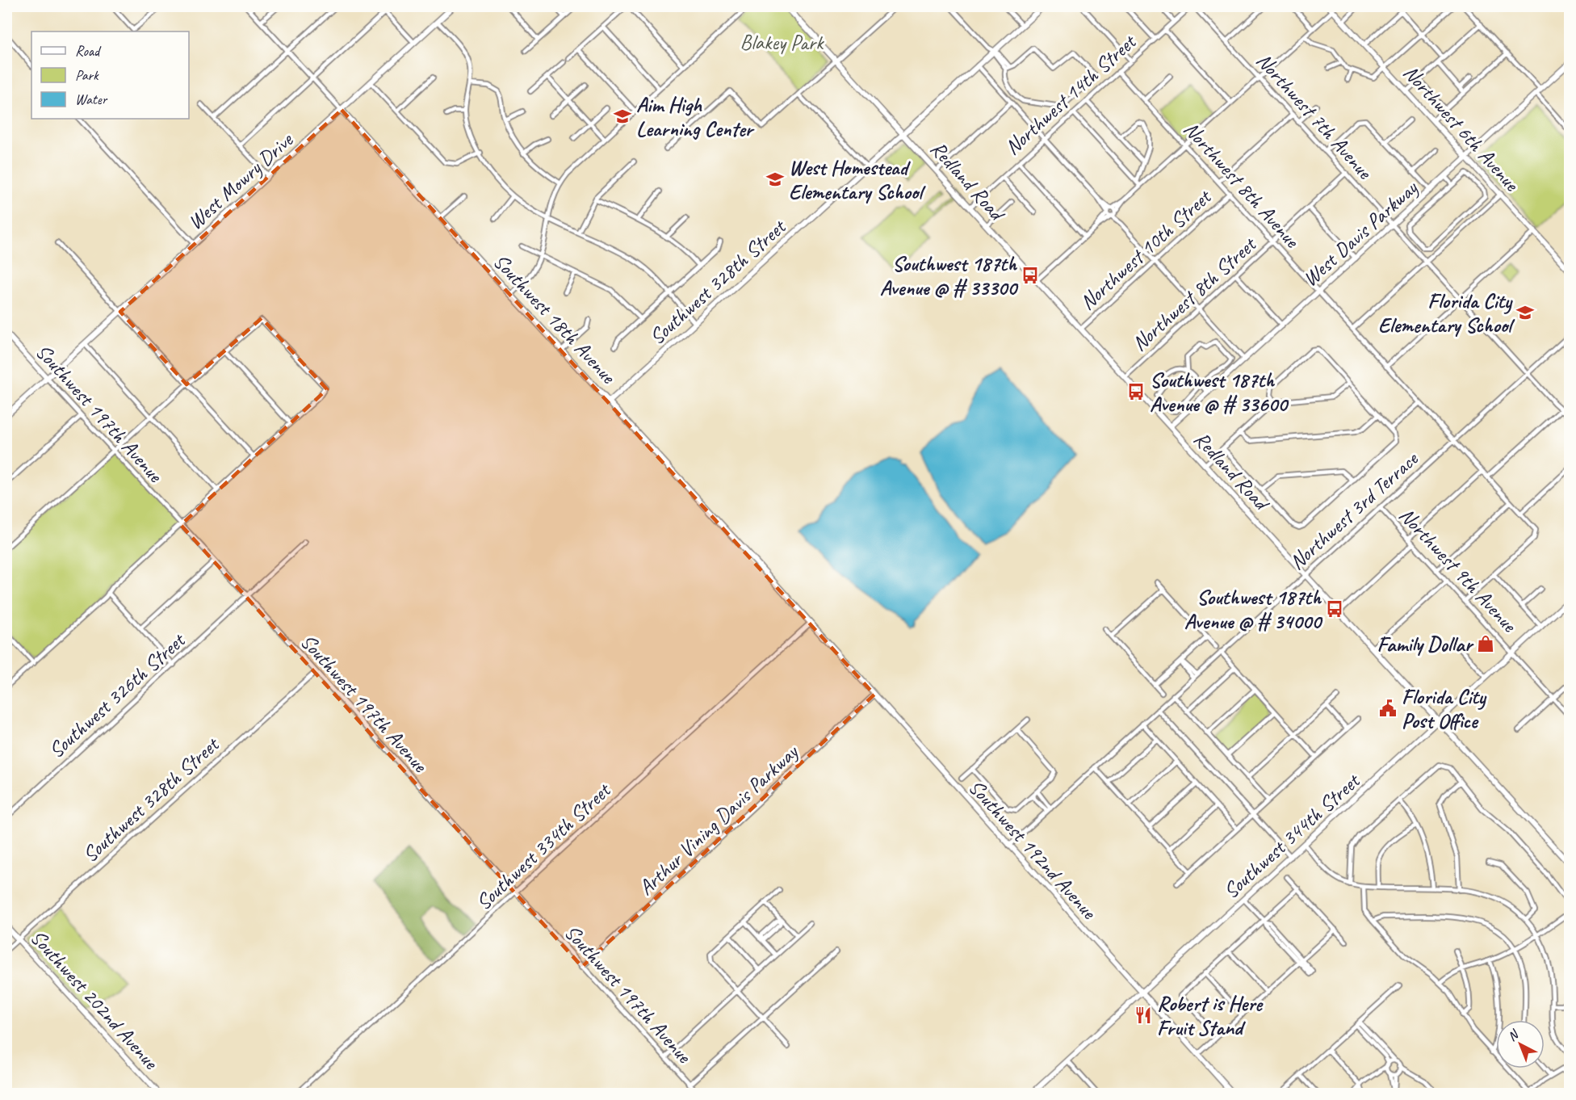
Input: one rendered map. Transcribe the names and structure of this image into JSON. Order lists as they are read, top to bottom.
{
  "streets": {
    "street": [
      "Northwest 14th Street",
      "Northwest 7th Avenue",
      "Northwest 6th Avenue",
      "Redland Road",
      "West Mowry Drive",
      "Northwest 8th Avenue",
      "West Davis Parkway",
      "Northwest 10th Street",
      "Southwest 328th Street",
      "Northwest 8th Street",
      "Southwest 18th Avenue",
      "Southwest 197th Avenue",
      "Northwest 3rd Terrace",
      "Northwest 9th Avenue",
      "Southwest 326th Street",
      "Arthur Vining Davis Parkway",
      "Southwest 344th Street",
      "Southwest 334th Street",
      "Southwest 192nd Avenue",
      "Southwest 202nd Avenue"
    ]
  },
  "crossings": [
    ["Northwest 14th Street", "Redland Road"],
    ["Northwest 14th Street", "Northwest 8th Avenue"],
    ["Northwest 7th Avenue", "West Davis Parkway"],
    ["Northwest 7th Avenue", "Northwest 10th Street"],
    ["Northwest 7th Avenue", "Northwest 8th Street"],
    ["Northwest 7th Avenue", "Northwest 3rd Terrace"],
    ["Northwest 6th Avenue", "West Davis Parkway"],
    ["Redland Road", "West Davis Parkway"],
    ["Redland Road", "Northwest 10th Street"],
    ["Redland Road", "Southwest 328th Street"],
    ["Redland Road", "Northwest 8th Street"],
    ["Redland Road", "Northwest 3rd Terrace"],
    ["Redland Road", "Southwest 344th Street"],
    ["West Mowry Drive", "Southwest 18th Avenue"],
    ["West Mowry Drive", "Southwest 197th Avenue"],
    ["Northwest 8th Avenue", "West Davis Parkway"],
    ["Northwest 8th Avenue", "Northwest 10th Street"],
    ["Northwest 8th Avenue", "Northwest 8th Street"],
    ["Northwest 8th Avenue", "Northwest 3rd Terrace"],
    ["Southwest 328th Street", "Southwest 18th Avenue"],
    ["Southwest 328th Street", "Southwest 197th Avenue"],
    ["Southwest 328th Street", "Southwest 202nd Avenue"],
    ["Southwest 18th Avenue", "Southwest 334th Street"],
    ["Southwest 18th Avenue", "Southwest 192nd Avenue"],
    ["Southwest 197th Avenue", "Southwest 326th Street"],
    ["Southwest 197th Avenue", "Arthur Vining Davis Parkway"],
    ["Southwest 197th Avenue", "Southwest 334th Street"],
    ["Northwest 3rd Terrace", "Northwest 9th Avenue"],
    ["Northwest 9th Avenue", "Southwest 344th Street"],
    ["Arthur Vining Davis Parkway", "Southwest 192nd Avenue"],
    ["Southwest 344th Street", "Southwest 192nd Avenue"],
    ["Southwest 334th Street", "Southwest 192nd Avenue"]
  ],
  "parks": ["Blakey Park"],
  "places": {
    "school or university": ["Aim High Learning Center", "West Homestead Elementary School", "Florida City Elementary School"],
    "bus stop": ["Southwest 187th Avenue @ # 33300", "Southwest 187th Avenue @ # 33600", "Southwest 187th Avenue @ # 34000"],
    "shop": ["Family Dollar"],
    "public building": ["Florida City Post Office"],
    "restaurant": ["Robert is Here Fruit Stand"]
  },
  "legend": ["Road", "Park", "Water"],
  "north": "top left"
}
